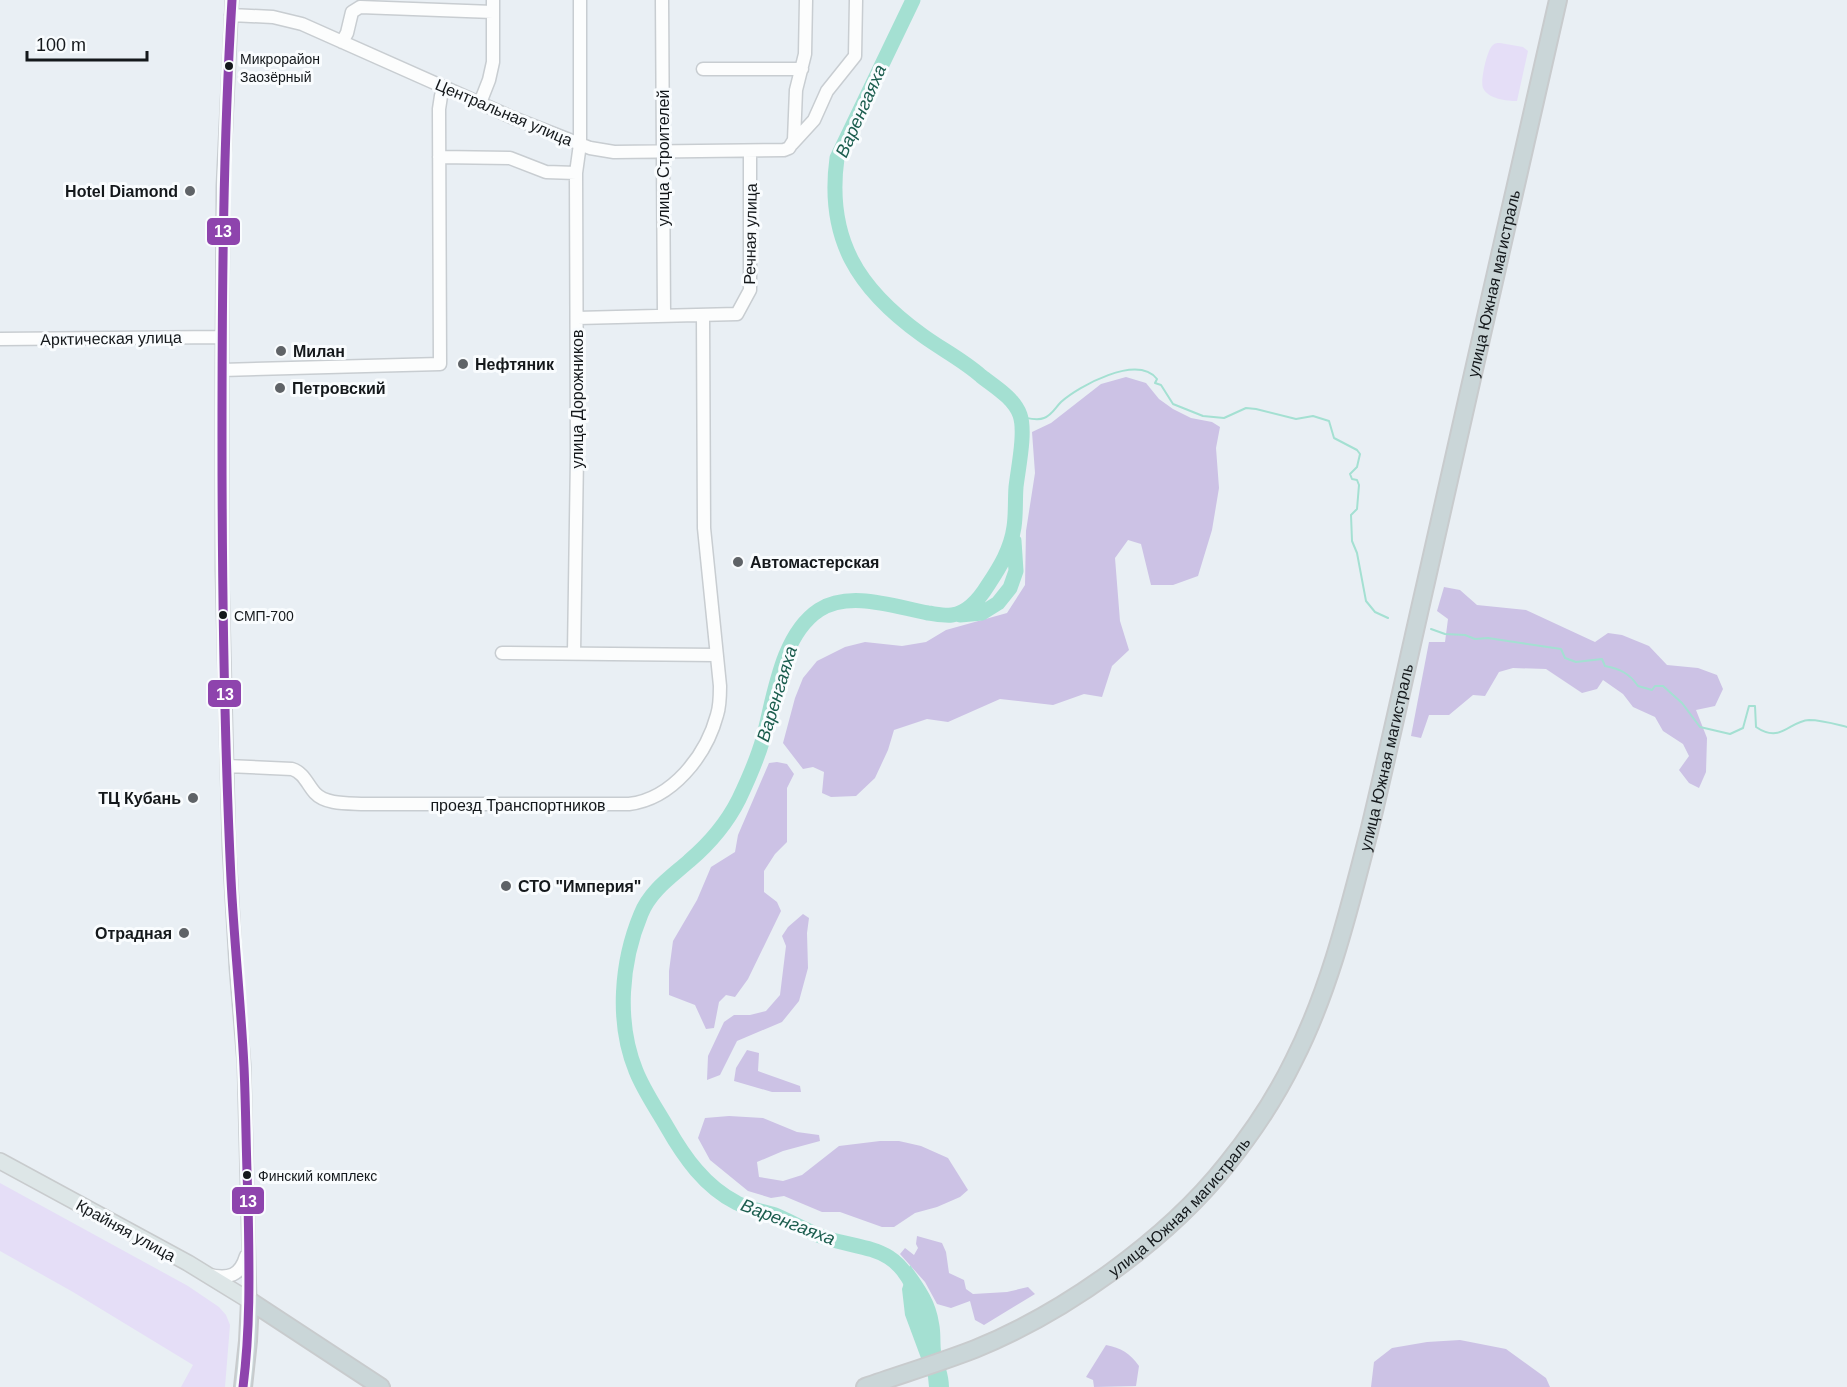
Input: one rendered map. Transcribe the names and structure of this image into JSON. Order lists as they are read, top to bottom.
{
  "streets": {
    "highway": ["улица Южная магистраль"],
    "main road": ["Крайняя улица"],
    "street": [
      "Центральная улица",
      "улица Строителей",
      "Речная улица",
      "Арктическая улица",
      "улица Дорожников",
      "проезд Транспортников"
    ]
  },
  "crossings": [
    ["Центральная улица", "улица Строителей"],
    ["Центральная улица", "Речная улица"],
    ["Центральная улица", "улица Дорожников"],
    ["Речная улица", "проезд Транспортников"]
  ],
  "water": ["Варенгаяха"],
  "places": [
    "Микрорайон Заозёрный",
    "Hotel Diamond",
    "Милан",
    "Нефтяник",
    "Петровский",
    "Автомастерская",
    "СМП-700",
    "ТЦ Кубань",
    "СТО \"Империя\"",
    "Отрадная",
    "Финский комплекс"
  ],
  "lines": ["transit line 13"],
  "scale_bar": "100 m"
}
